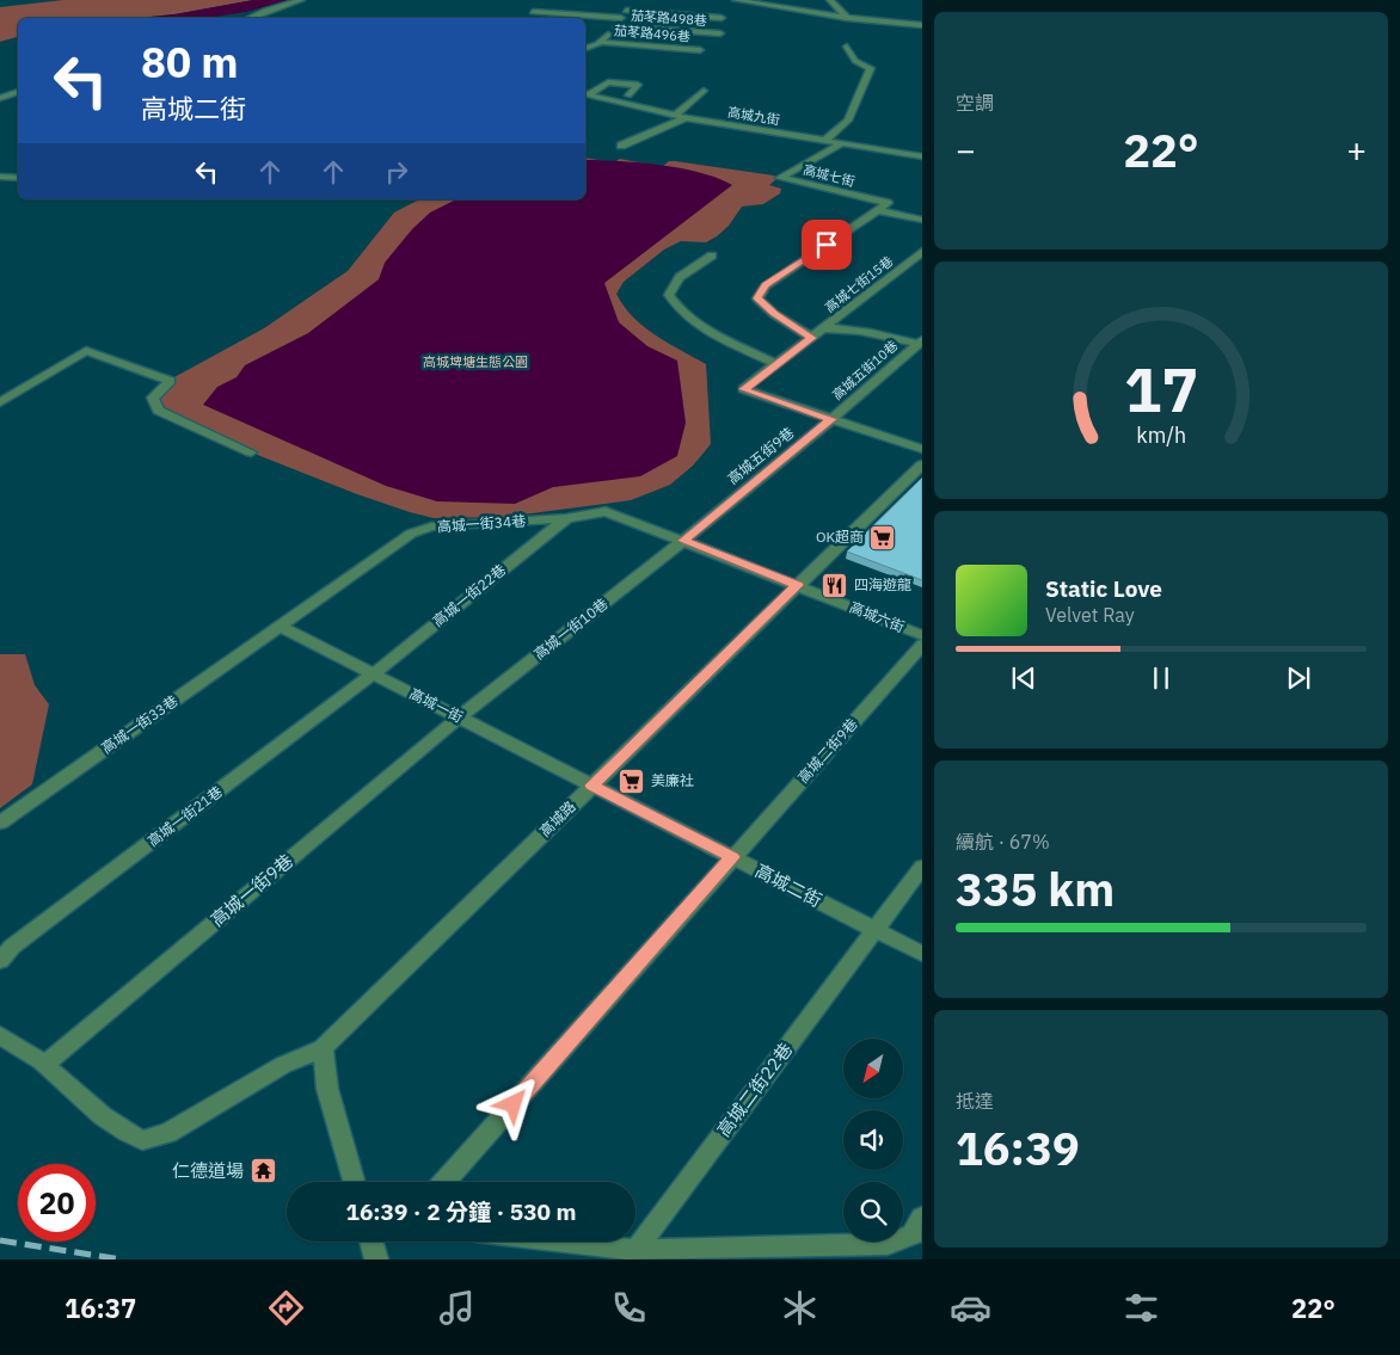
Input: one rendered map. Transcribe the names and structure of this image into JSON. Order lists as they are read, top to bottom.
{
  "streets": {
    "street": [
      "茄苳路498巷",
      "茄苳路496巷",
      "高城九街",
      "高城七街",
      "高城七街15巷",
      "高城五街10巷",
      "高城五街9巷",
      "高城一街34巷",
      "高城一街22巷",
      "高城六街",
      "高城一街10巷",
      "高城一街",
      "高城一街33巷",
      "高城二街9巷",
      "高城一街21巷",
      "高城路",
      "高城二街",
      "高城一街9巷",
      "高城二街22巷"
    ]
  },
  "crossings": [
    ["高城九街", "高城七街"],
    ["高城七街15巷", "高城五街10巷"],
    ["高城七街15巷", "高城五街9巷"],
    ["高城五街10巷", "高城五街9巷"],
    ["高城五街9巷", "高城六街"],
    ["高城五街9巷", "高城一街10巷"],
    ["高城一街34巷", "高城一街22巷"],
    ["高城一街34巷", "高城六街"],
    ["高城一街34巷", "高城一街"],
    ["高城一街34巷", "高城一街33巷"],
    ["高城一街22巷", "高城一街"],
    ["高城一街22巷", "高城一街21巷"],
    ["高城六街", "高城一街10巷"],
    ["高城六街", "高城路"],
    ["高城一街10巷", "高城一街"],
    ["高城一街10巷", "高城一街9巷"],
    ["高城一街", "高城一街33巷"],
    ["高城一街", "高城一街21巷"],
    ["高城一街", "高城路"],
    ["高城一街", "高城二街"],
    ["高城一街", "高城一街9巷"],
    ["高城二街9巷", "高城二街"],
    ["高城路", "高城二街"],
    ["高城路", "高城一街9巷"],
    ["高城二街", "高城二街22巷"]
  ],
  "parks": ["高城埤塘生態公園"],
  "places": {
    "supermarket": ["OK超商", "美廉社"],
    "restaurant": ["四海遊龍"],
    "temple": ["仁德道場"]
  },
  "north": "bottom left",
  "page": {
    "tile": [
      "空調",
      ["續航 · 67%", "335 km"],
      ["抵達", "16:39"]
    ],
    "turn": ["80 m", "高城二街"],
    "heat": ["−", "22°", "+"],
    "song": ["Static Love", "Velvet Ray"],
    "limit": "20",
    "trip": "16:39 · 2 分鐘 · 530 m",
    "tabs": ["16:37", "22°"],
    "gauge": ["17", "km/h"]
  }
}
